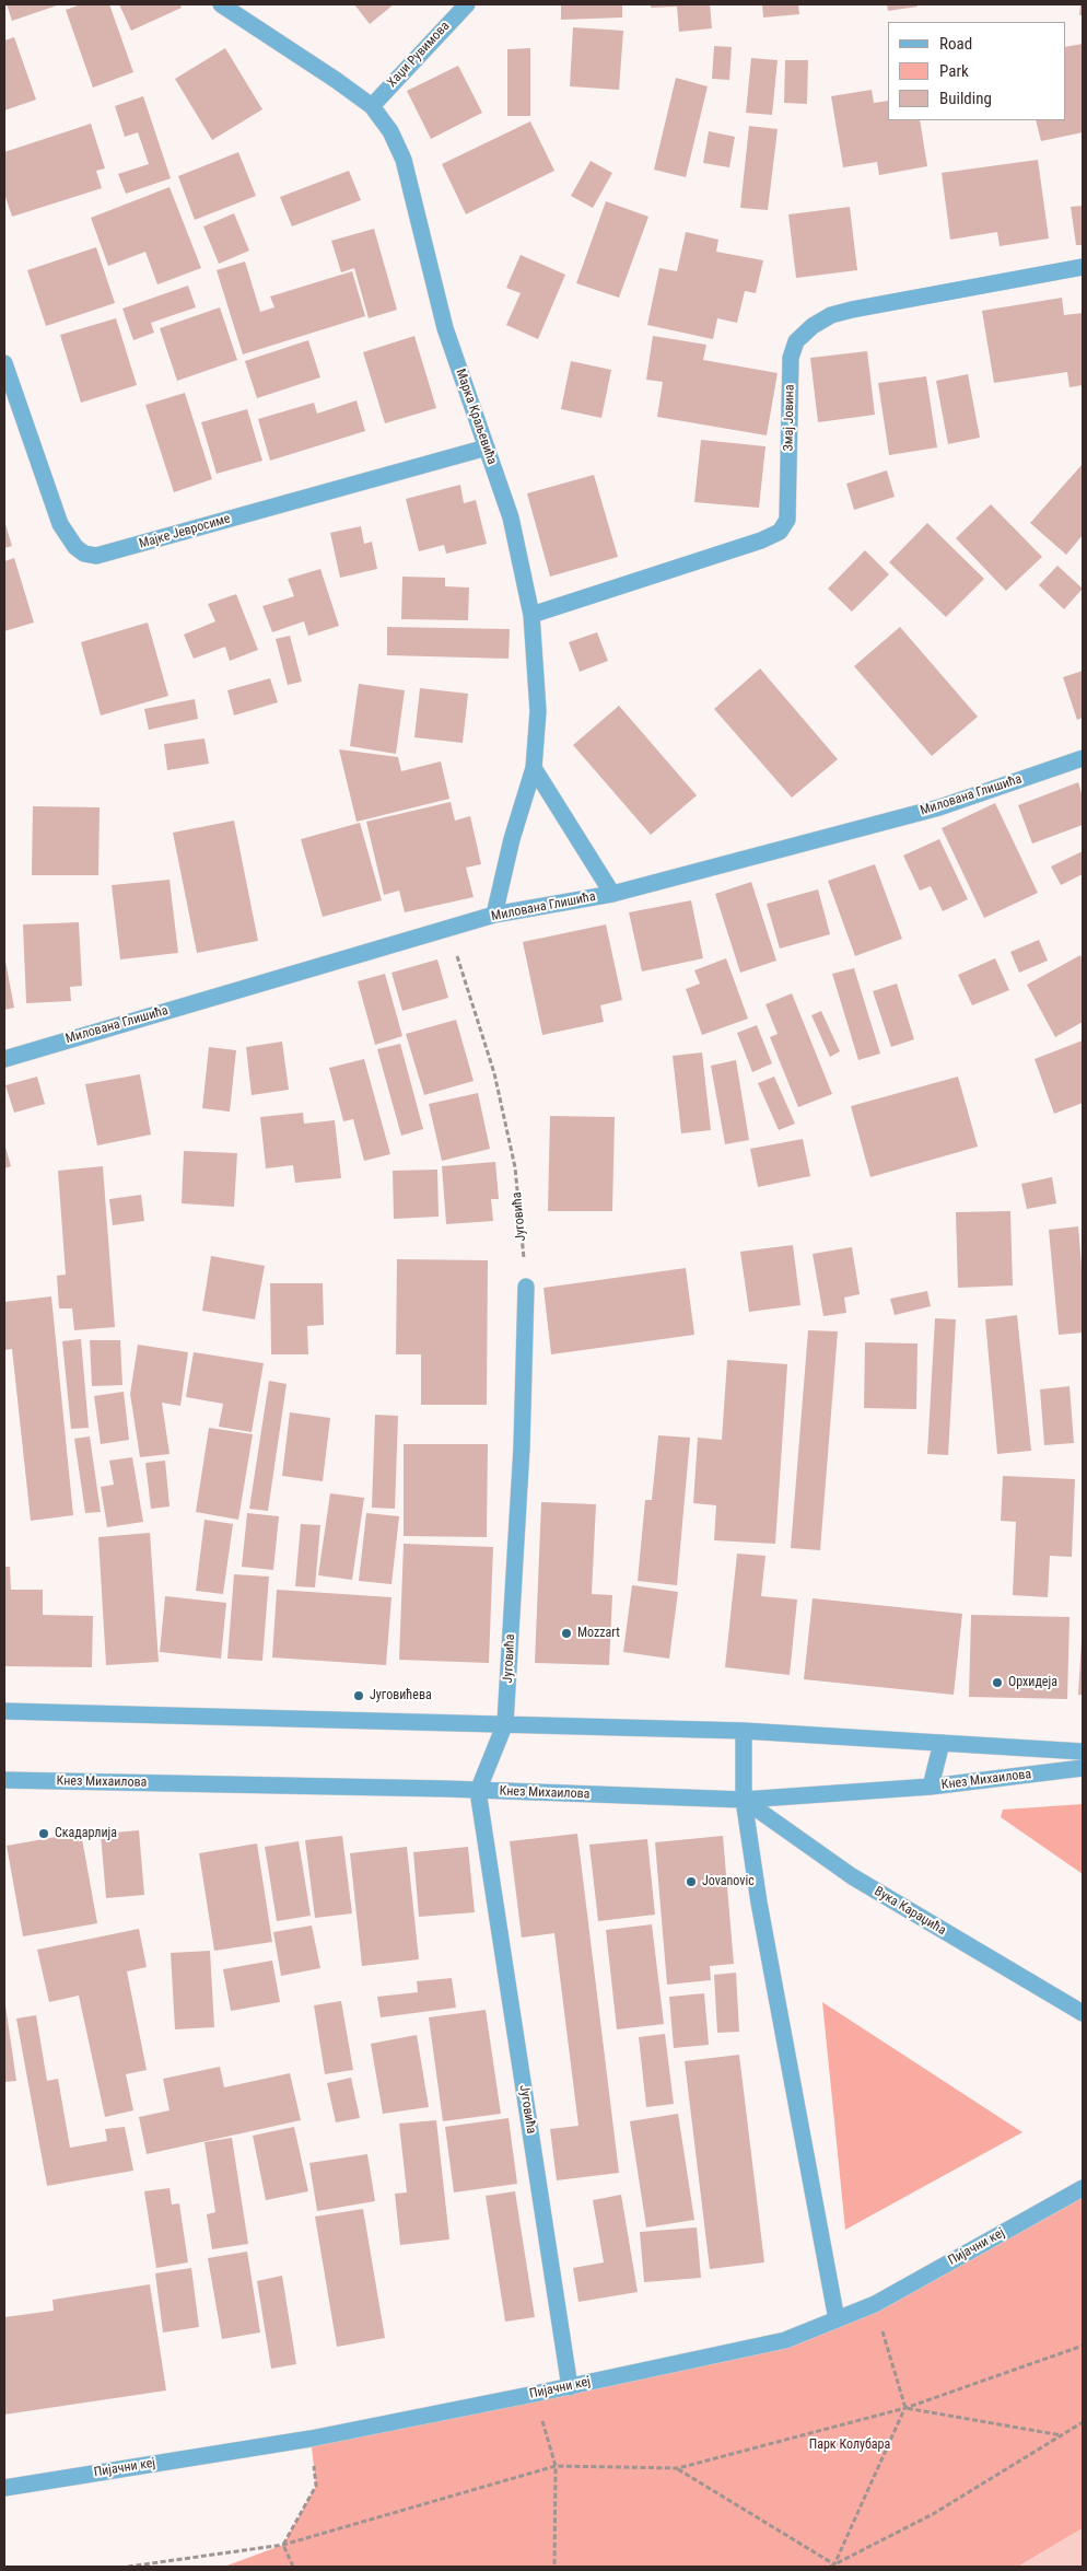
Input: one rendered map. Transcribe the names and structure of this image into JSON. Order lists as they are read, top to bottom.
{
  "streets": {
    "street": [
      "Хаџи Рувимова",
      "Марка Краљевића",
      "Змај Јовина",
      "Мајке Јевросиме",
      "Милована Глишића",
      "Југовића",
      "Кнез Михаилова",
      "Вука Караџића",
      "Пијачни кеј"
    ]
  },
  "crossings": [
    ["Хаџи Рувимова", "Марка Краљевића"],
    ["Марка Краљевића", "Змај Јовина"],
    ["Марка Краљевића", "Мајке Јевросиме"],
    ["Марка Краљевића", "Милована Глишића"],
    ["Милована Глишића", "Југовића"],
    ["Југовића", "Кнез Михаилова"],
    ["Југовића", "Пијачни кеј"],
    ["Кнез Михаилова", "Вука Караџића"]
  ],
  "parks": ["Парк Колубара"],
  "places": [
    "Mozzart",
    "Орхидеја",
    "Југовићева",
    "Скадарлија",
    "Jovanovic"
  ],
  "legend": ["Road", "Park", "Building"]
}
